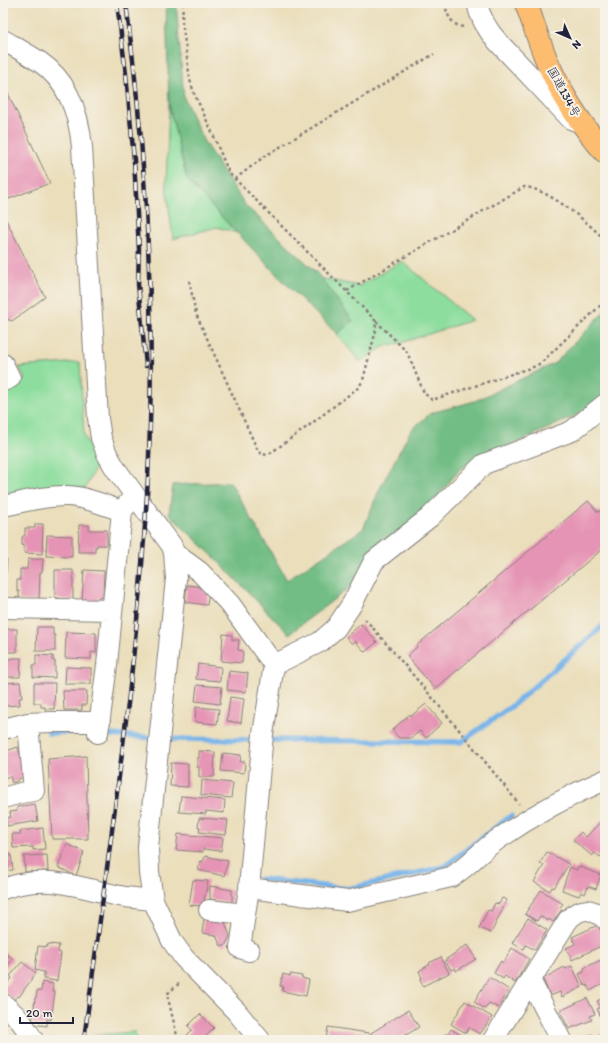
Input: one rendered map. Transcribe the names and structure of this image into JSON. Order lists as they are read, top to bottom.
{
  "streets": {
    "highway": ["国道134号"]
  },
  "scale_bar": "20 m",
  "north": "bottom right"
}
